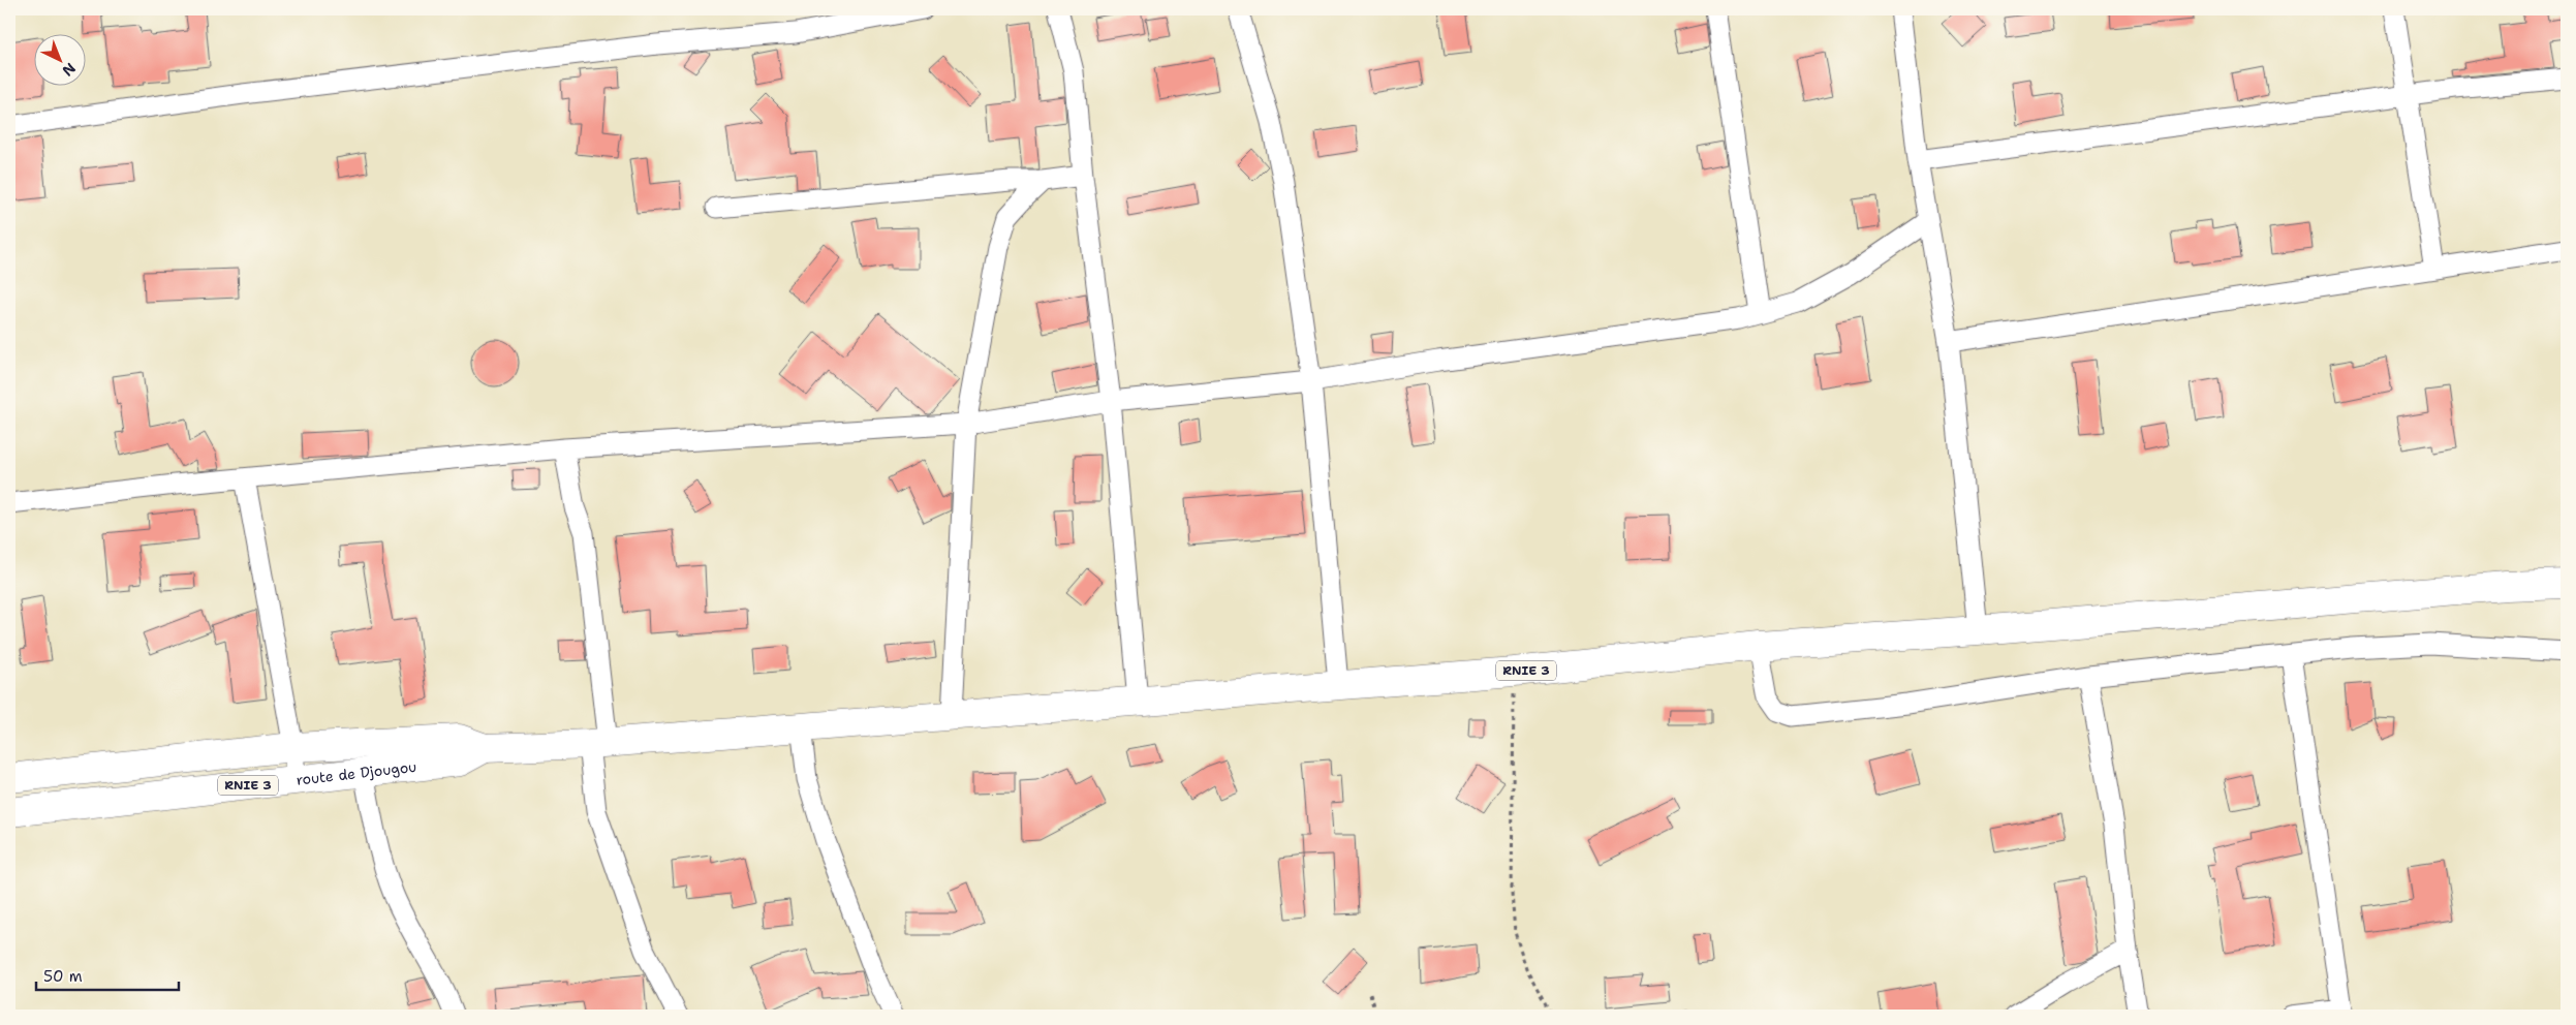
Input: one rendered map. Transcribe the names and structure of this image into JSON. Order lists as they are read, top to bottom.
{
  "streets": {
    "highway": ["RNIE 3", "route de Djougou"]
  },
  "crossings": [
    ["RNIE 3", "route de Djougou"]
  ],
  "scale_bar": "50 m",
  "north": "bottom right"
}
